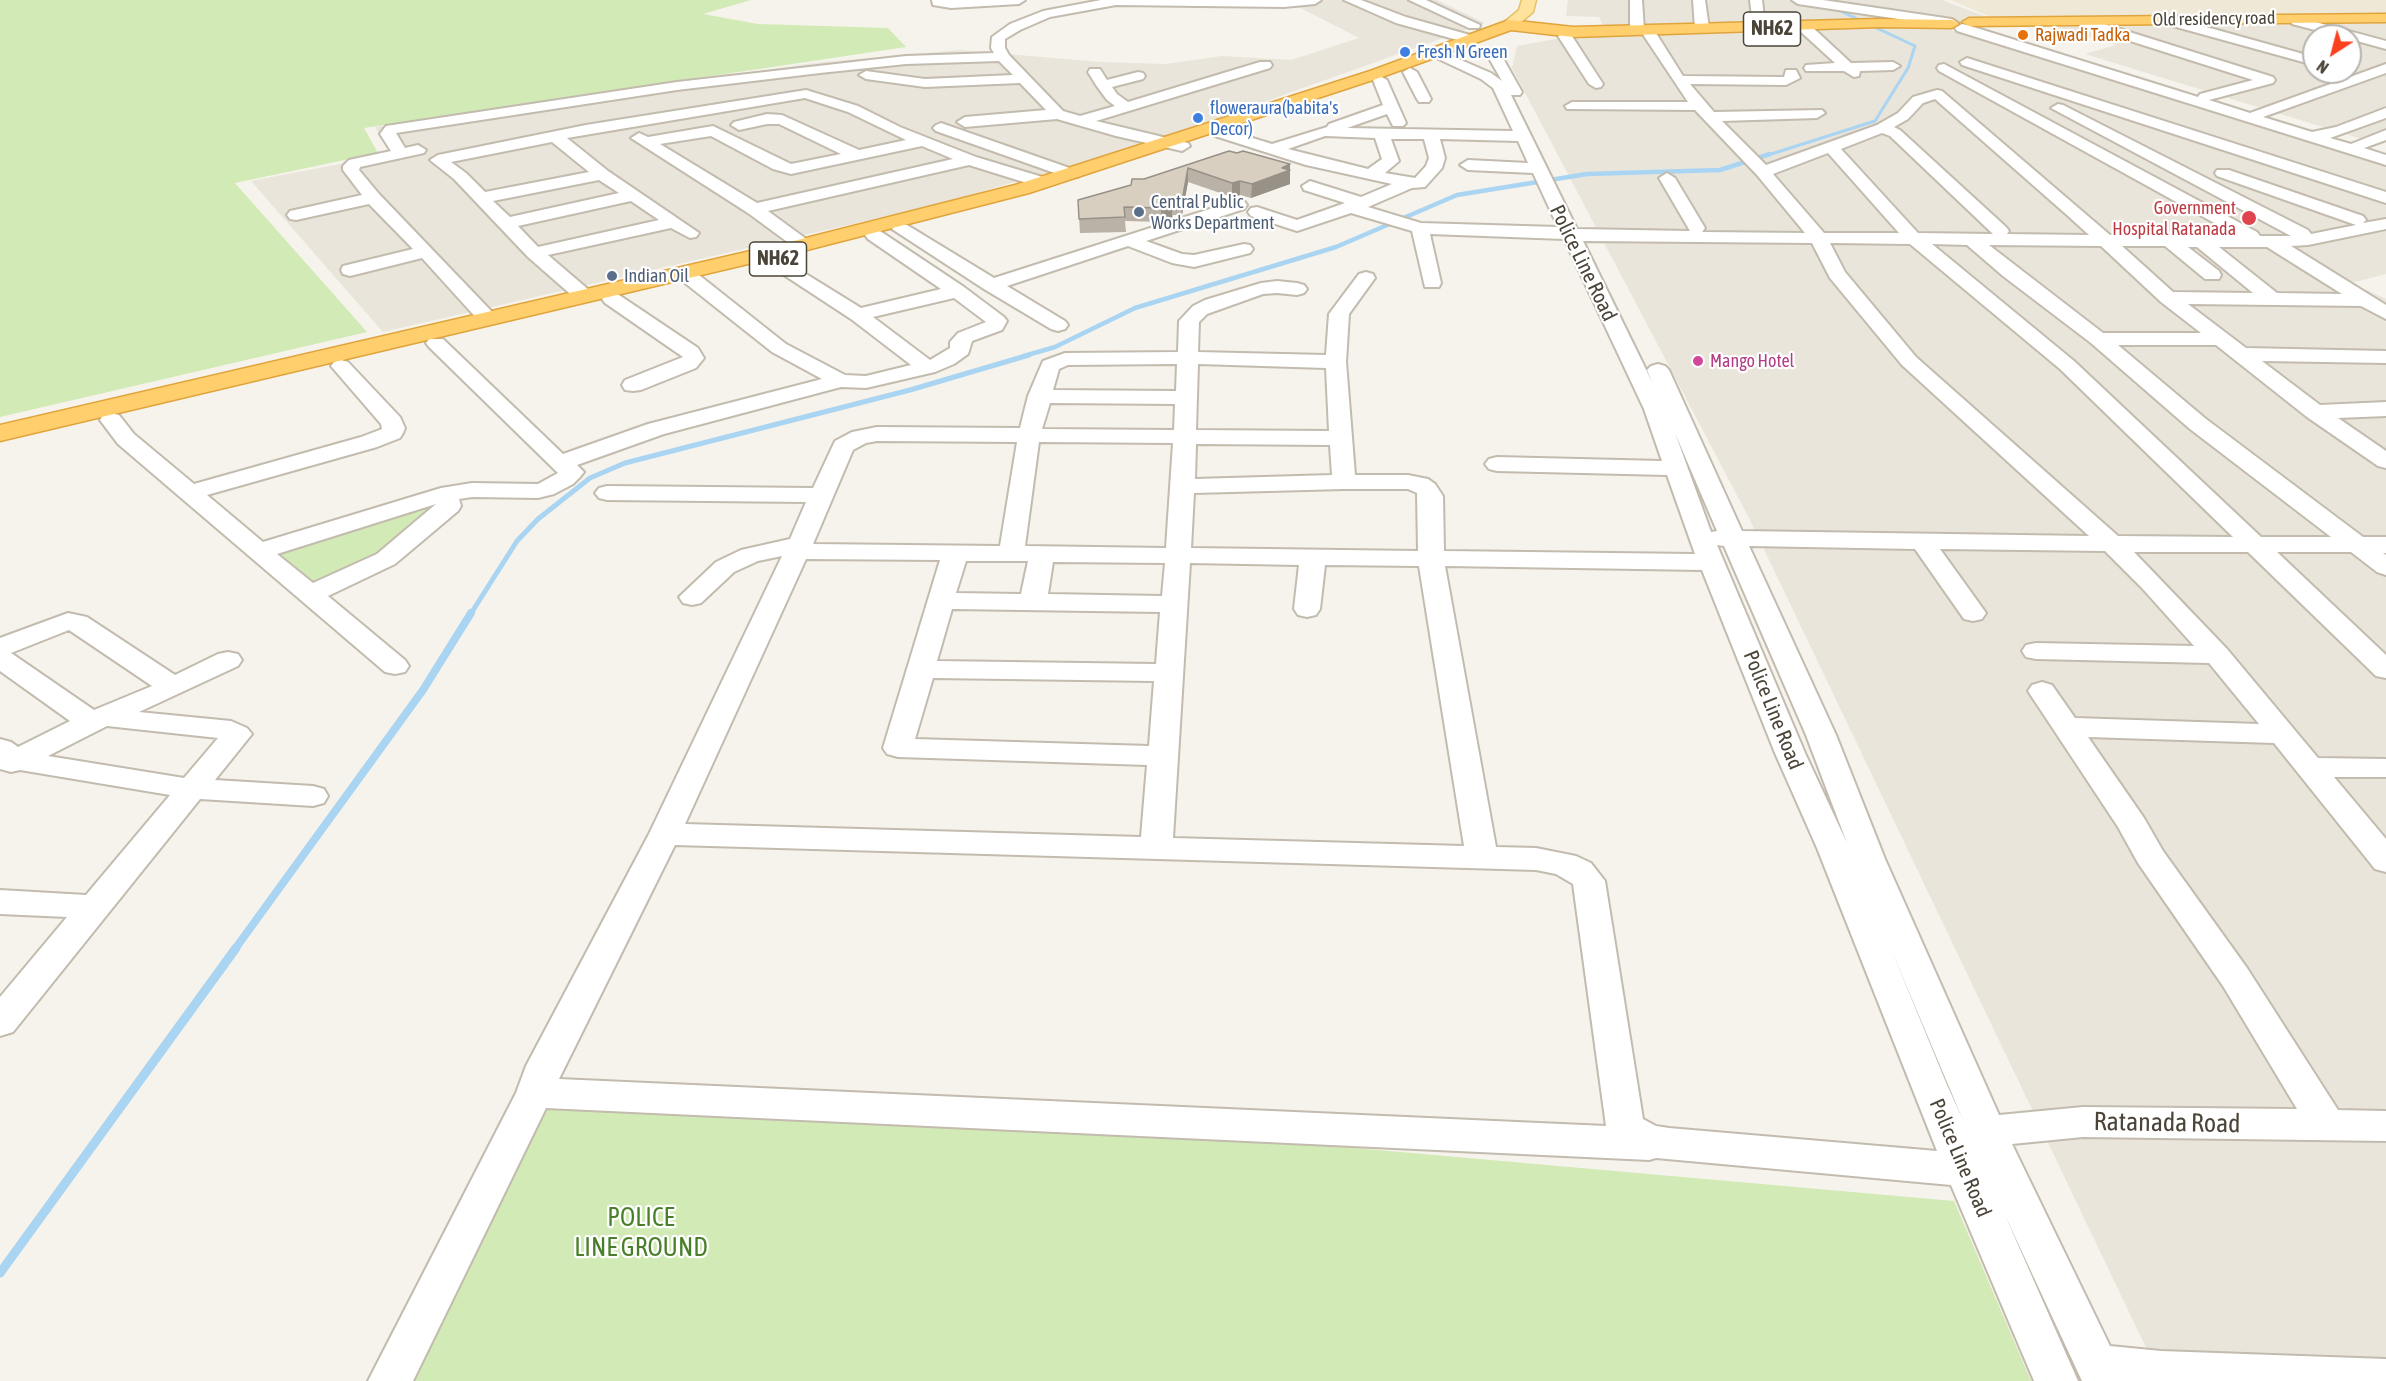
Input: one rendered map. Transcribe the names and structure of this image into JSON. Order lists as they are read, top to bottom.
{
  "streets": {
    "highway": ["Old residency road", "NH62"],
    "street": ["Police Line Road", "Ratanada Road"]
  },
  "crossings": [
    ["Old residency road", "NH62"],
    ["Police Line Road", "Ratanada Road"]
  ],
  "parks": ["POLICE LINE GROUND"],
  "places": [
    "Rajwadi Tadka",
    "Fresh N Green",
    "floweraura(babita's Decor)",
    "Central Public Works Department",
    "Government Hospital Ratanada",
    "Indian Oil",
    "Mango Hotel"
  ],
  "north": "bottom left"
}
